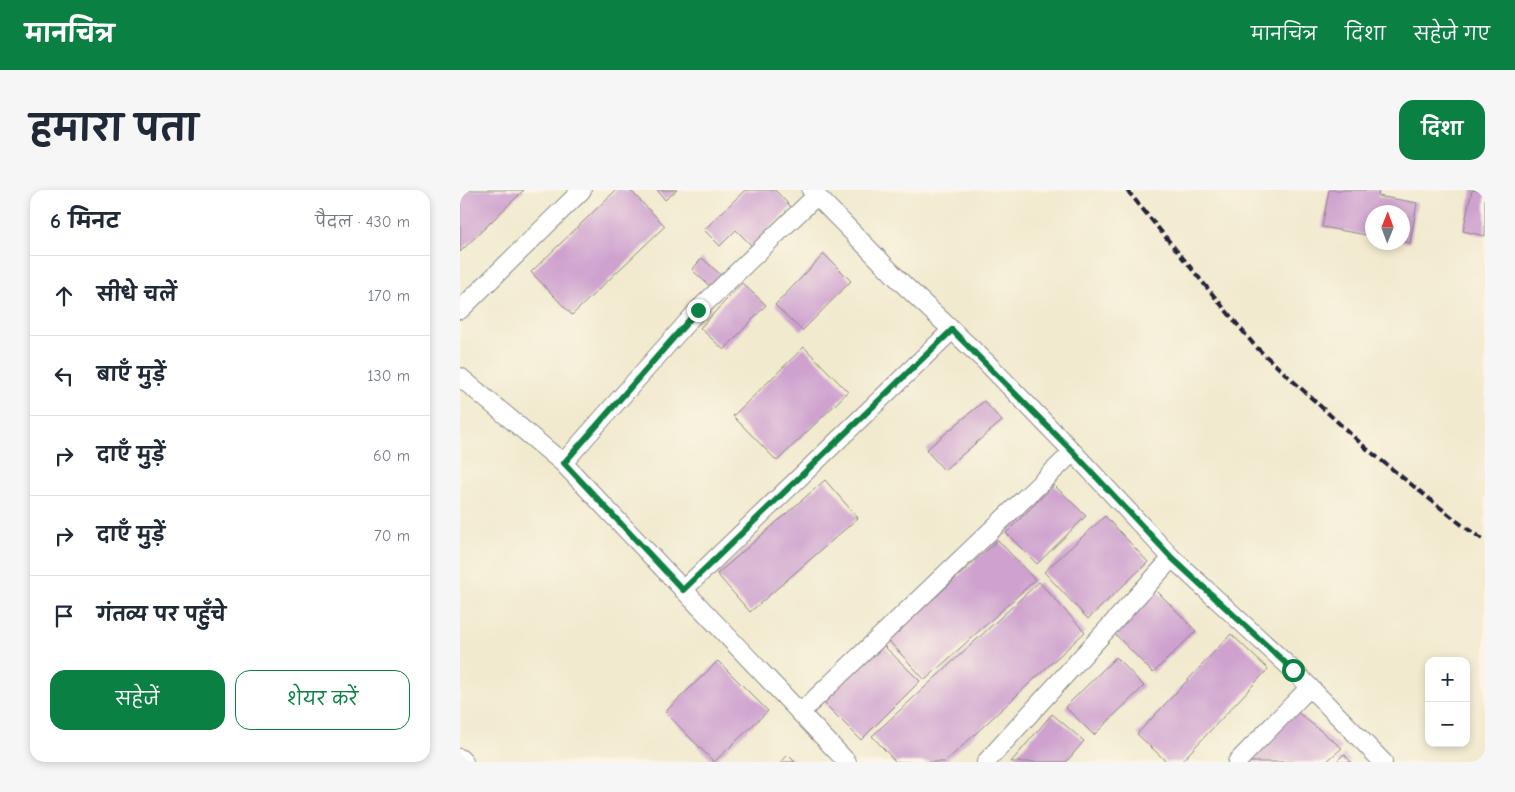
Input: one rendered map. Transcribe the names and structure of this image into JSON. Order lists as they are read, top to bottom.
{
  "north": "top",
  "page": {
    "header": "मानचित्र",
    "nav": ["मानचित्र", "दिशा", "सहेजे गए"],
    "title": "हमारा पता",
    "buttons": [
      "दिशा",
      ["सहेजें", "शेयर करें"]
    ],
    "heading": ["6 मिनट", "पैदल · 430 m"],
    "list": [
      ["सीधे चलें", "170 m"],
      ["बाएँ मुड़ें", "130 m"],
      ["दाएँ मुड़ें", "60 m"],
      ["दाएँ मुड़ें", "70 m"],
      "गंतव्य पर पहुँचे"
    ],
    "map_buttons": ["+", "−"]
  }
}
